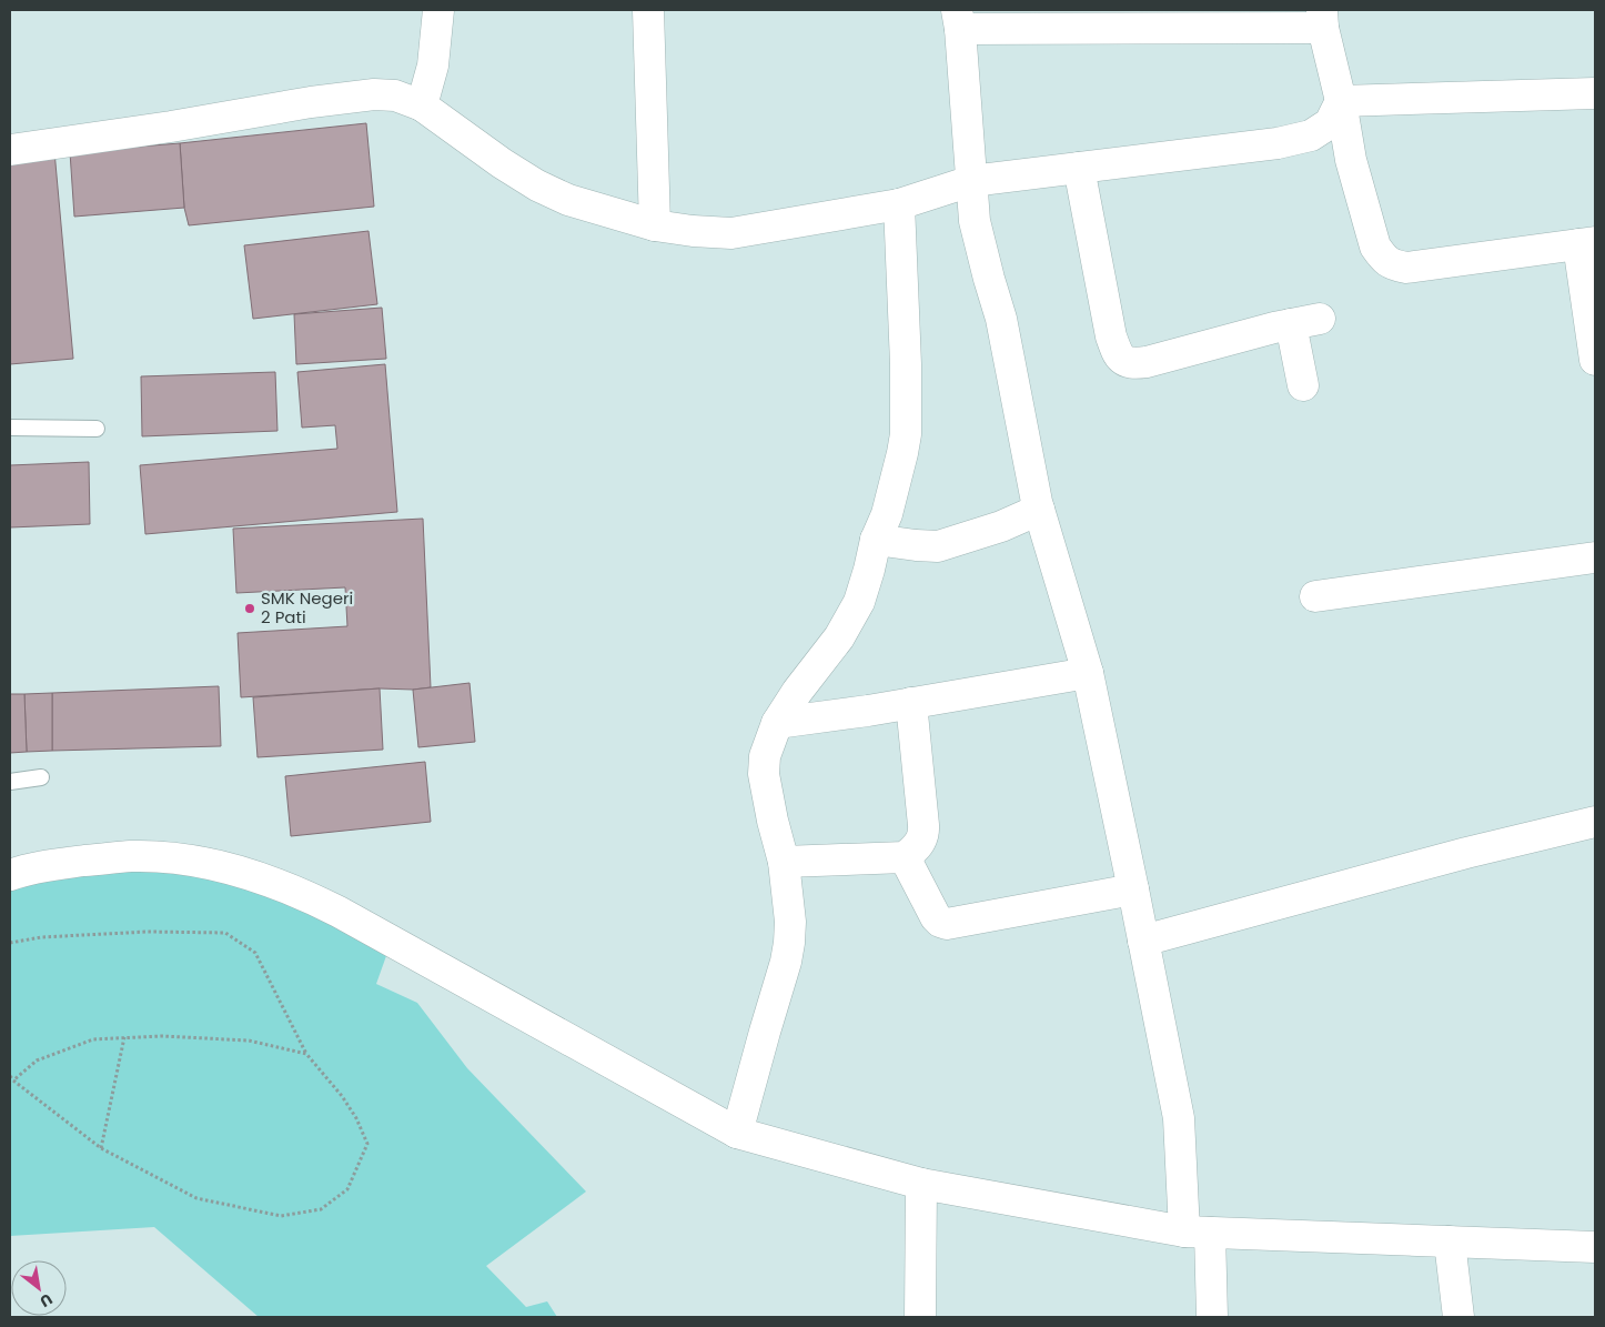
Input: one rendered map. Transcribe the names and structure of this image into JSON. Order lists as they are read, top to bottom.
{
  "places": ["SMK Negeri 2 Pati"],
  "north": "bottom right"
}
